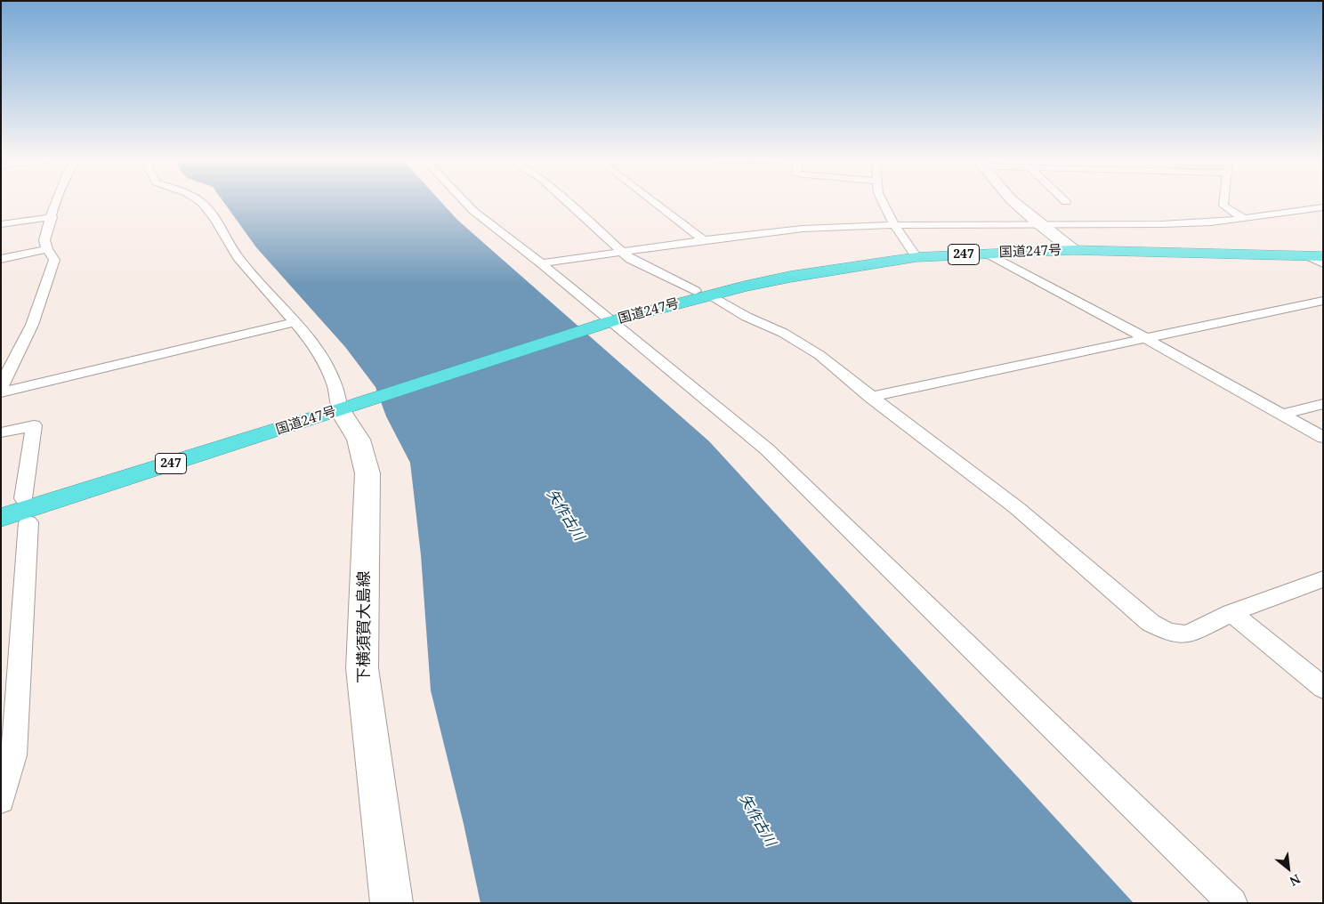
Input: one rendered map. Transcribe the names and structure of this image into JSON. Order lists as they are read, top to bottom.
{
  "streets": {
    "highway": ["国道247号", "247"],
    "main road": ["下横須賀大島線"]
  },
  "crossings": [
    ["国道247号", "下横須賀大島線"]
  ],
  "water": ["矢作古川"],
  "north": "bottom right"
}
